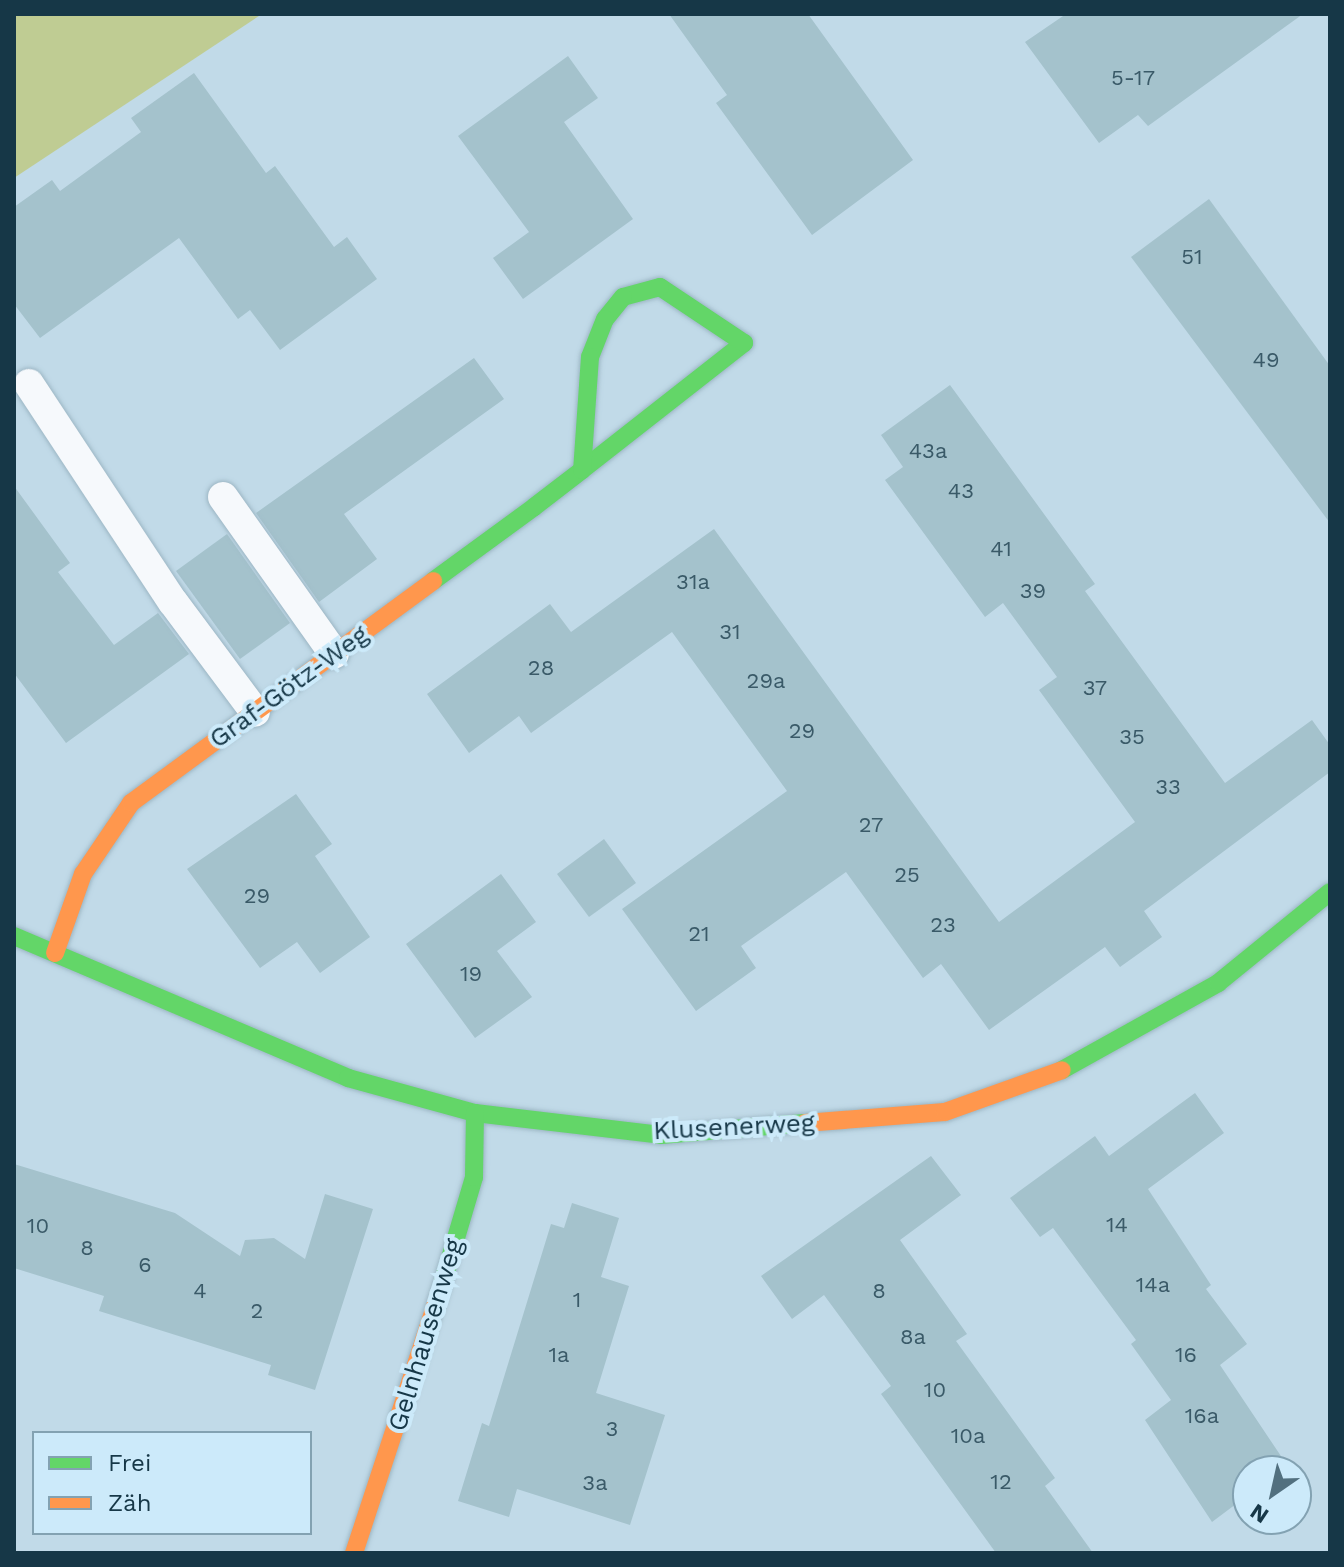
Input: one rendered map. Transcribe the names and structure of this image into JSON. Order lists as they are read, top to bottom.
{
  "streets": {
    "street": ["Graf-Götz-Weg", "Klusenerweg", "Gelnhausenweg"]
  },
  "crossings": [
    ["Graf-Götz-Weg", "Klusenerweg"],
    ["Klusenerweg", "Gelnhausenweg"]
  ],
  "house_numbers": [
    "5-17",
    "51",
    "49",
    "43a",
    "43",
    "41",
    "31a",
    "39",
    "31",
    "28",
    "29a",
    "37",
    "29",
    "35",
    "33",
    "27",
    "25",
    "29",
    "23",
    "21",
    "19",
    "14",
    "10",
    "8",
    "6",
    "14a",
    "4",
    "8",
    "1",
    "2",
    "8a",
    "1a",
    "16",
    "10",
    "16a",
    "3",
    "10a",
    "12",
    "3a"
  ],
  "legend": ["Frei", "Zäh"],
  "north": "bottom left"
}
